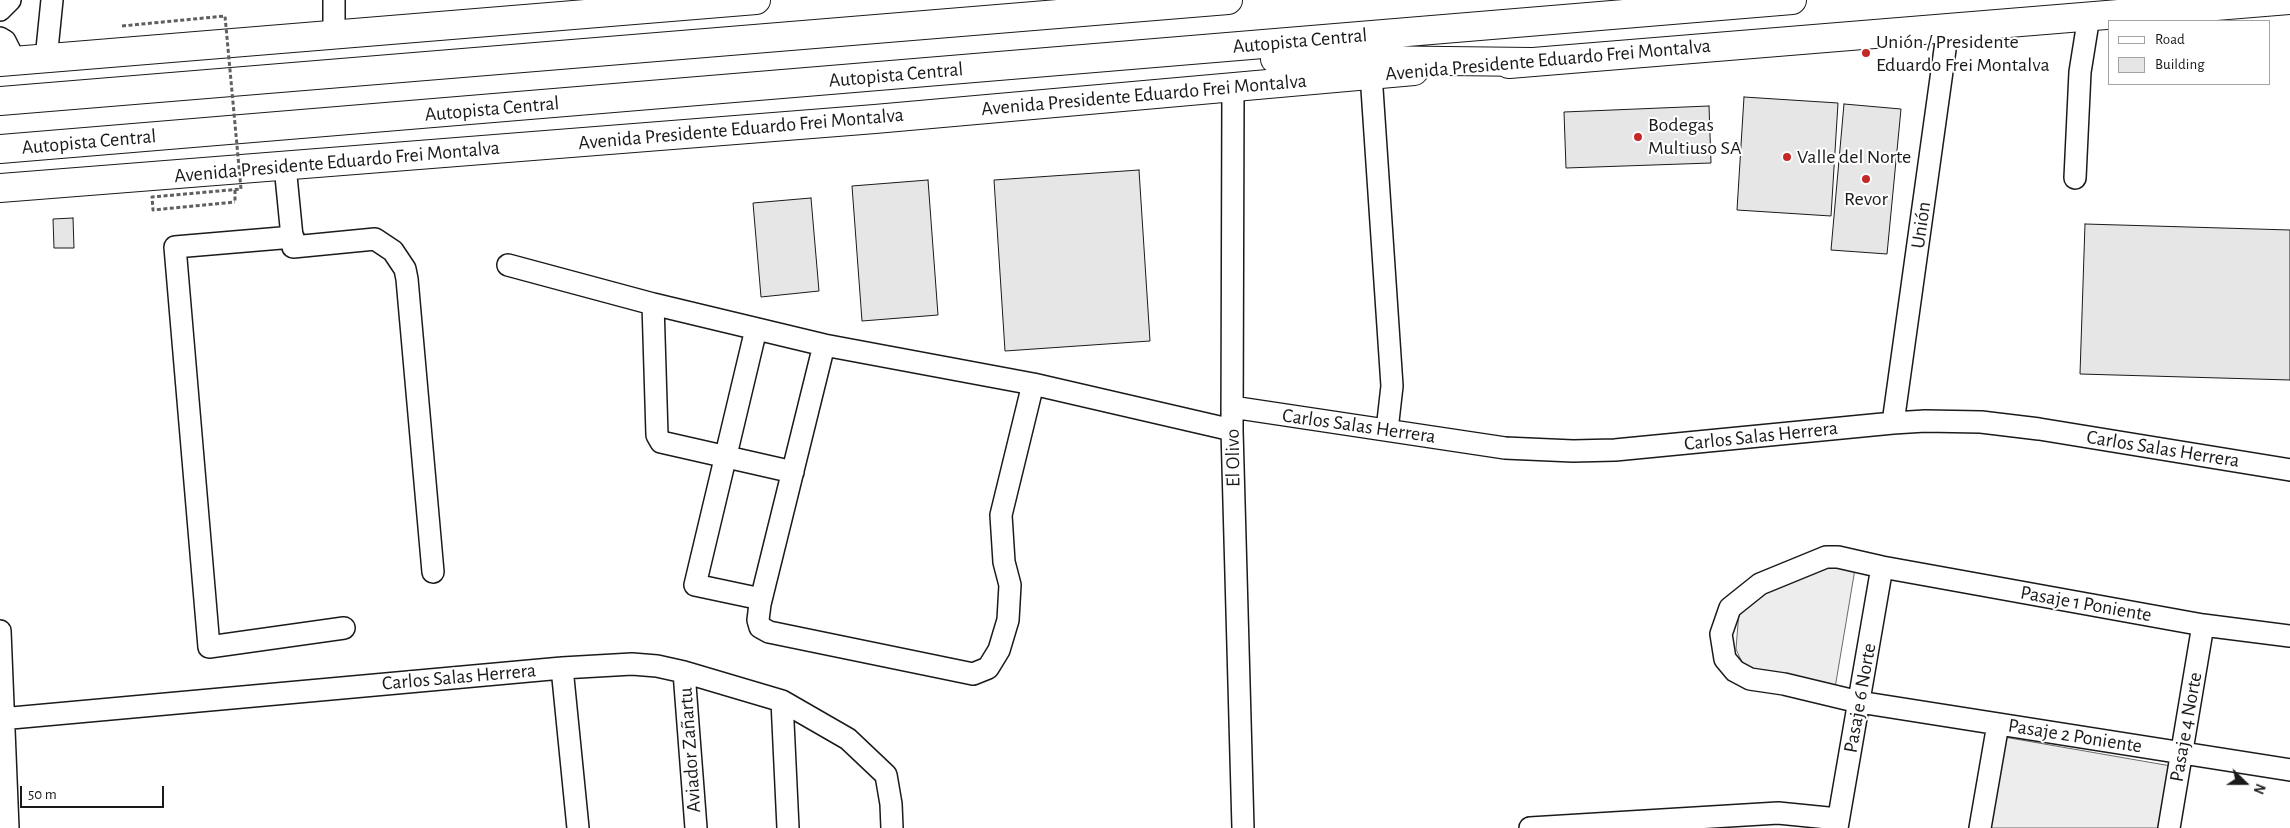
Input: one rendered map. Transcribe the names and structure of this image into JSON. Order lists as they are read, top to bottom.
{
  "streets": {
    "main road": ["Autopista Central", "Avenida Presidente Eduardo Frei Montalva"],
    "street": [
      "Unión",
      "Carlos Salas Herrera",
      "El Olivo",
      "Pasaje 1 Poniente",
      "Pasaje 6 Norte",
      "Pasaje 4 Norte",
      "Pasaje 2 Poniente",
      "Aviador Zañartu"
    ]
  },
  "crossings": [
    ["Avenida Presidente Eduardo Frei Montalva", "Unión"],
    ["Avenida Presidente Eduardo Frei Montalva", "El Olivo"],
    ["Unión", "Carlos Salas Herrera"],
    ["Carlos Salas Herrera", "El Olivo"],
    ["Carlos Salas Herrera", "Aviador Zañartu"],
    ["Pasaje 1 Poniente", "Pasaje 6 Norte"],
    ["Pasaje 1 Poniente", "Pasaje 4 Norte"],
    ["Pasaje 1 Poniente", "Pasaje 2 Poniente"],
    ["Pasaje 6 Norte", "Pasaje 2 Poniente"],
    ["Pasaje 4 Norte", "Pasaje 2 Poniente"]
  ],
  "places": [
    "Unión / Presidente Eduardo Frei Montalva",
    "Bodegas Multiuso SA",
    "Valle del Norte",
    "Revor"
  ],
  "legend": ["Road", "Building"],
  "scale_bar": "50 m",
  "north": "right"
}
